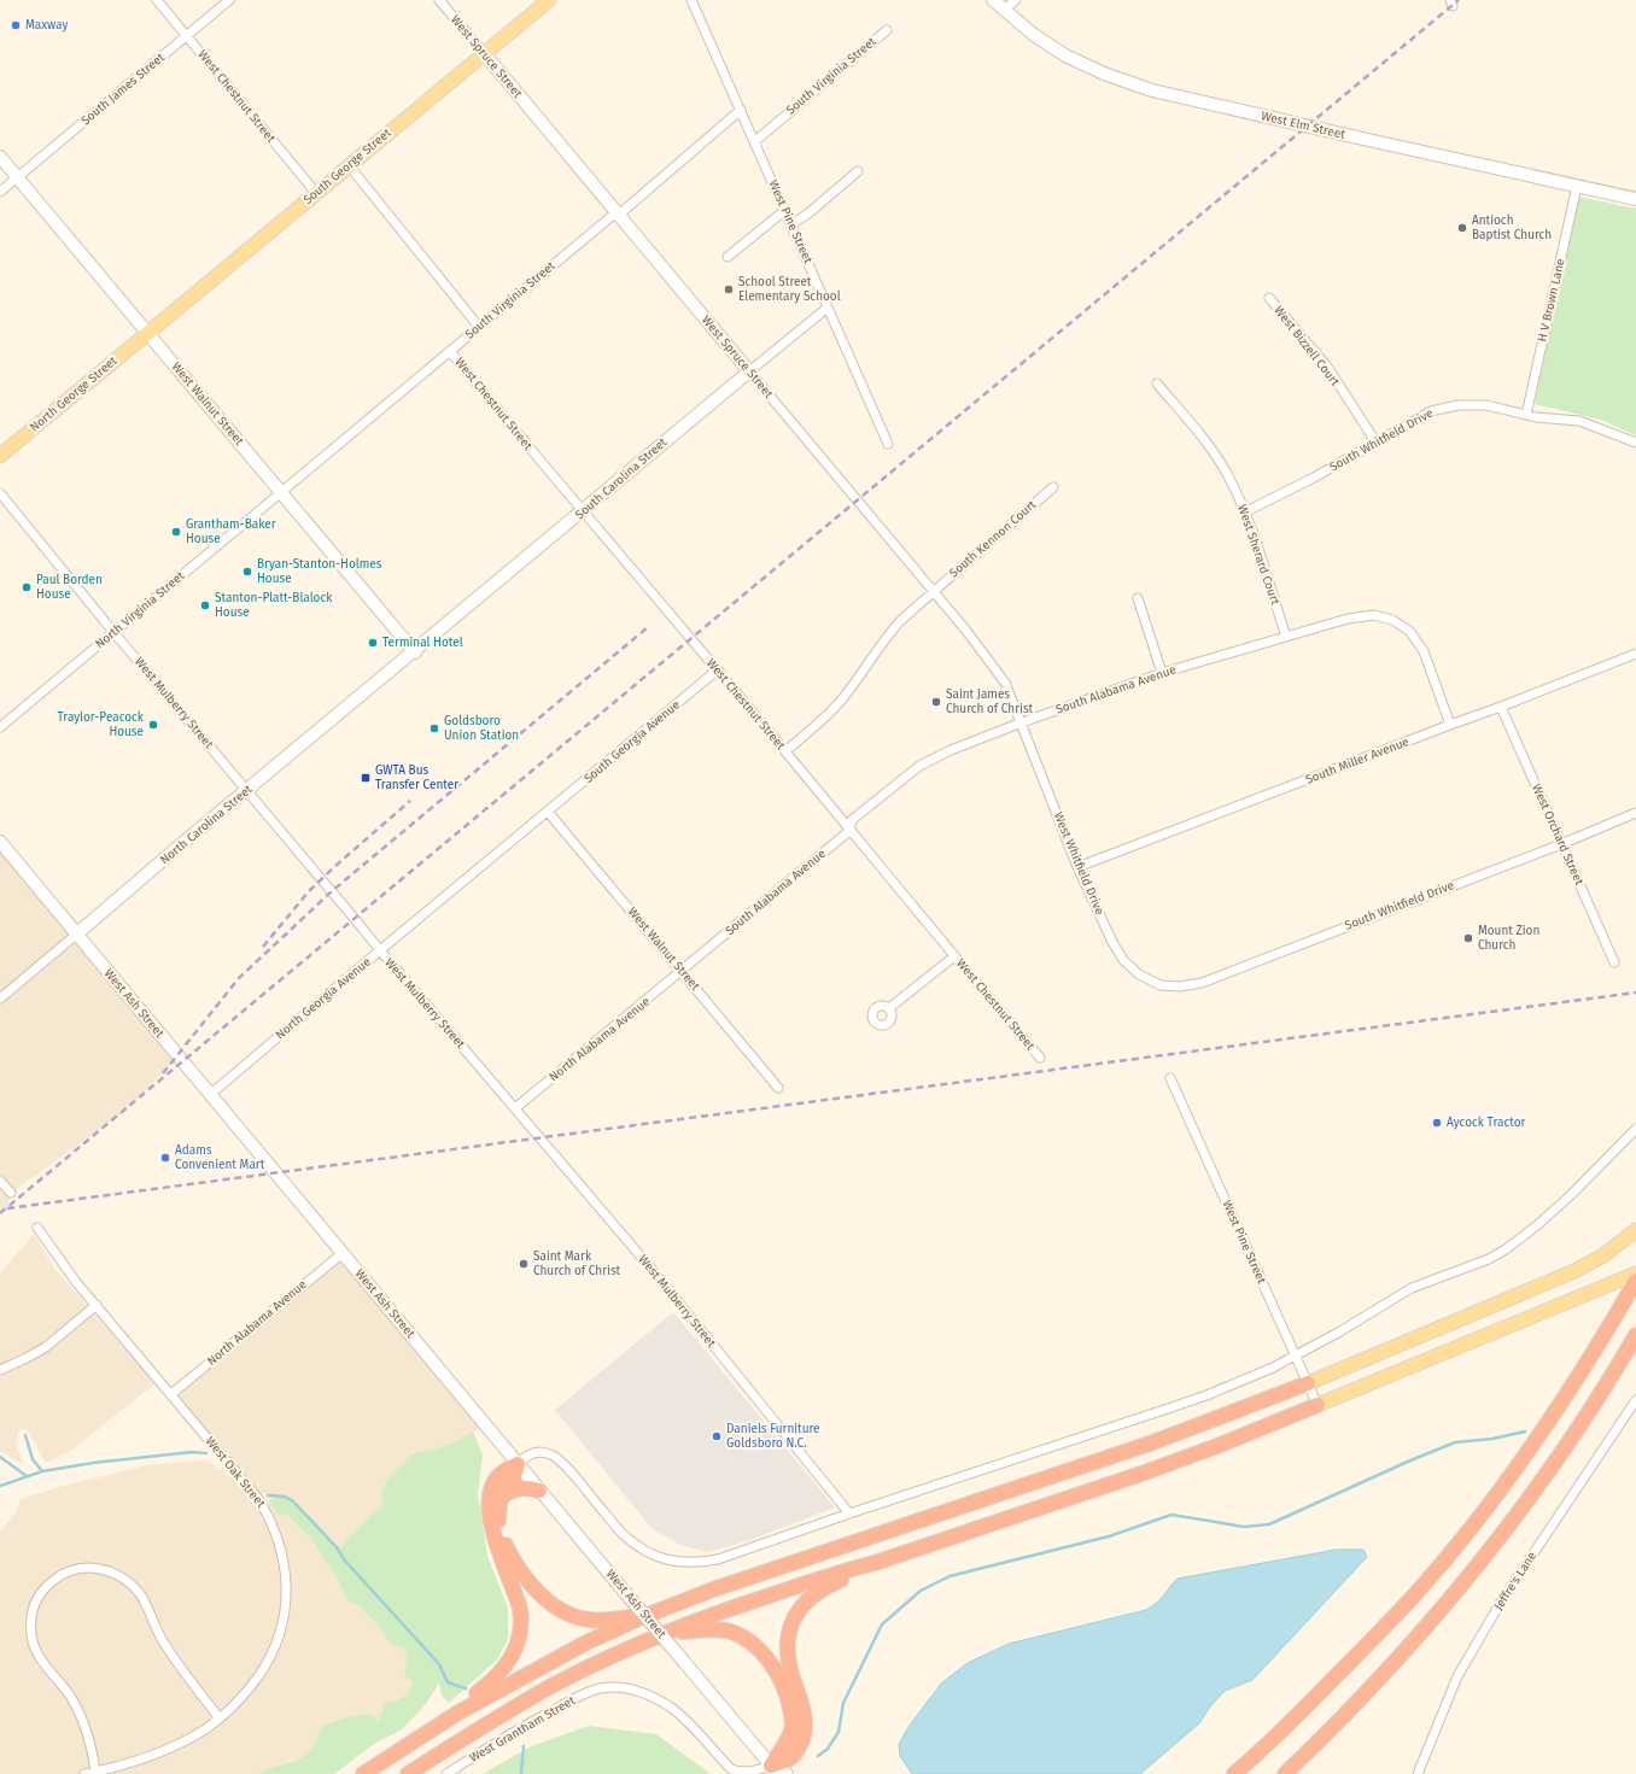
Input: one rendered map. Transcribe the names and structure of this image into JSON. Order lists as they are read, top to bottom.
{
  "streets": {
    "main road": ["South George Street", "North George Street"],
    "street": [
      "West Spruce Street",
      "South Virginia Street",
      "South James Street",
      "West Chestnut Street",
      "West Elm Street",
      "West Pine Street",
      "H V Brown Lane",
      "West Bizzell Court",
      "West Walnut Street",
      "South Whitfield Drive",
      "South Carolina Street",
      "South Kennon Court",
      "West Sherard Court",
      "North Virginia Street",
      "South Alabama Avenue",
      "West Mulberry Street",
      "South Georgia Avenue",
      "South Miller Avenue",
      "North Carolina Street",
      "West Orchard Street",
      "West Whitfield Drive",
      "North Georgia Avenue",
      "West Ash Street",
      "North Alabama Avenue",
      "West Oak Street",
      "Jeffre's Lane",
      "West Grantham Street"
    ]
  },
  "crossings": [
    ["West Spruce Street", "South Virginia Street"],
    ["West Spruce Street", "South George Street"],
    ["West Spruce Street", "South Carolina Street"],
    ["West Spruce Street", "South Kennon Court"],
    ["West Spruce Street", "South Alabama Avenue"],
    ["West Spruce Street", "West Whitfield Drive"],
    ["South Virginia Street", "West Chestnut Street"],
    ["South Virginia Street", "West Pine Street"],
    ["South Virginia Street", "West Walnut Street"],
    ["South Virginia Street", "North Virginia Street"],
    ["South James Street", "West Chestnut Street"],
    ["South James Street", "West Walnut Street"],
    ["West Chestnut Street", "South George Street"],
    ["West Chestnut Street", "South Carolina Street"],
    ["West Chestnut Street", "South Kennon Court"],
    ["West Chestnut Street", "South Alabama Avenue"],
    ["West Chestnut Street", "South Georgia Avenue"],
    ["West Elm Street", "H V Brown Lane"],
    ["South George Street", "North George Street"],
    ["South George Street", "West Walnut Street"],
    ["West Pine Street", "South Carolina Street"],
    ["H V Brown Lane", "South Whitfield Drive"],
    ["West Bizzell Court", "South Whitfield Drive"],
    ["North George Street", "West Walnut Street"],
    ["West Walnut Street", "South Carolina Street"],
    ["West Walnut Street", "North Virginia Street"],
    ["West Walnut Street", "South Alabama Avenue"],
    ["West Walnut Street", "South Georgia Avenue"],
    ["West Walnut Street", "North Carolina Street"],
    ["West Walnut Street", "North Georgia Avenue"],
    ["West Walnut Street", "North Alabama Avenue"],
    ["South Whitfield Drive", "West Sherard Court"],
    ["South Whitfield Drive", "West Orchard Street"],
    ["South Whitfield Drive", "West Whitfield Drive"],
    ["South Carolina Street", "North Carolina Street"],
    ["West Sherard Court", "South Alabama Avenue"],
    ["North Virginia Street", "West Mulberry Street"],
    ["South Alabama Avenue", "South Miller Avenue"],
    ["South Alabama Avenue", "West Whitfield Drive"],
    ["South Alabama Avenue", "North Alabama Avenue"],
    ["West Mulberry Street", "North Carolina Street"],
    ["West Mulberry Street", "North Georgia Avenue"],
    ["West Mulberry Street", "North Alabama Avenue"],
    ["South Georgia Avenue", "North Georgia Avenue"],
    ["South Miller Avenue", "West Orchard Street"],
    ["South Miller Avenue", "West Whitfield Drive"],
    ["North Carolina Street", "West Ash Street"],
    ["North Georgia Avenue", "West Ash Street"],
    ["West Ash Street", "North Alabama Avenue"],
    ["West Ash Street", "West Grantham Street"],
    ["North Alabama Avenue", "West Oak Street"]
  ],
  "places": {
    "other": [
      "Maxway",
      "Antioch Baptist Church",
      "School Street Elementary School",
      "Grantham-Baker House",
      "Bryan-Stanton-Holmes House",
      "Paul Borden House",
      "Stanton-Platt-Blalock House",
      "Terminal Hotel",
      "Saint James Church of Christ",
      "Traylor-Peacock House",
      "Goldsboro Union Station",
      "Mount Zion Church",
      "Aycock Tractor",
      "Adams Convenient Mart",
      "Saint Mark Church of Christ",
      "Daniels Furniture Goldsboro N.C."
    ],
    "transit": ["GWTA Bus Transfer Center"]
  }
}
